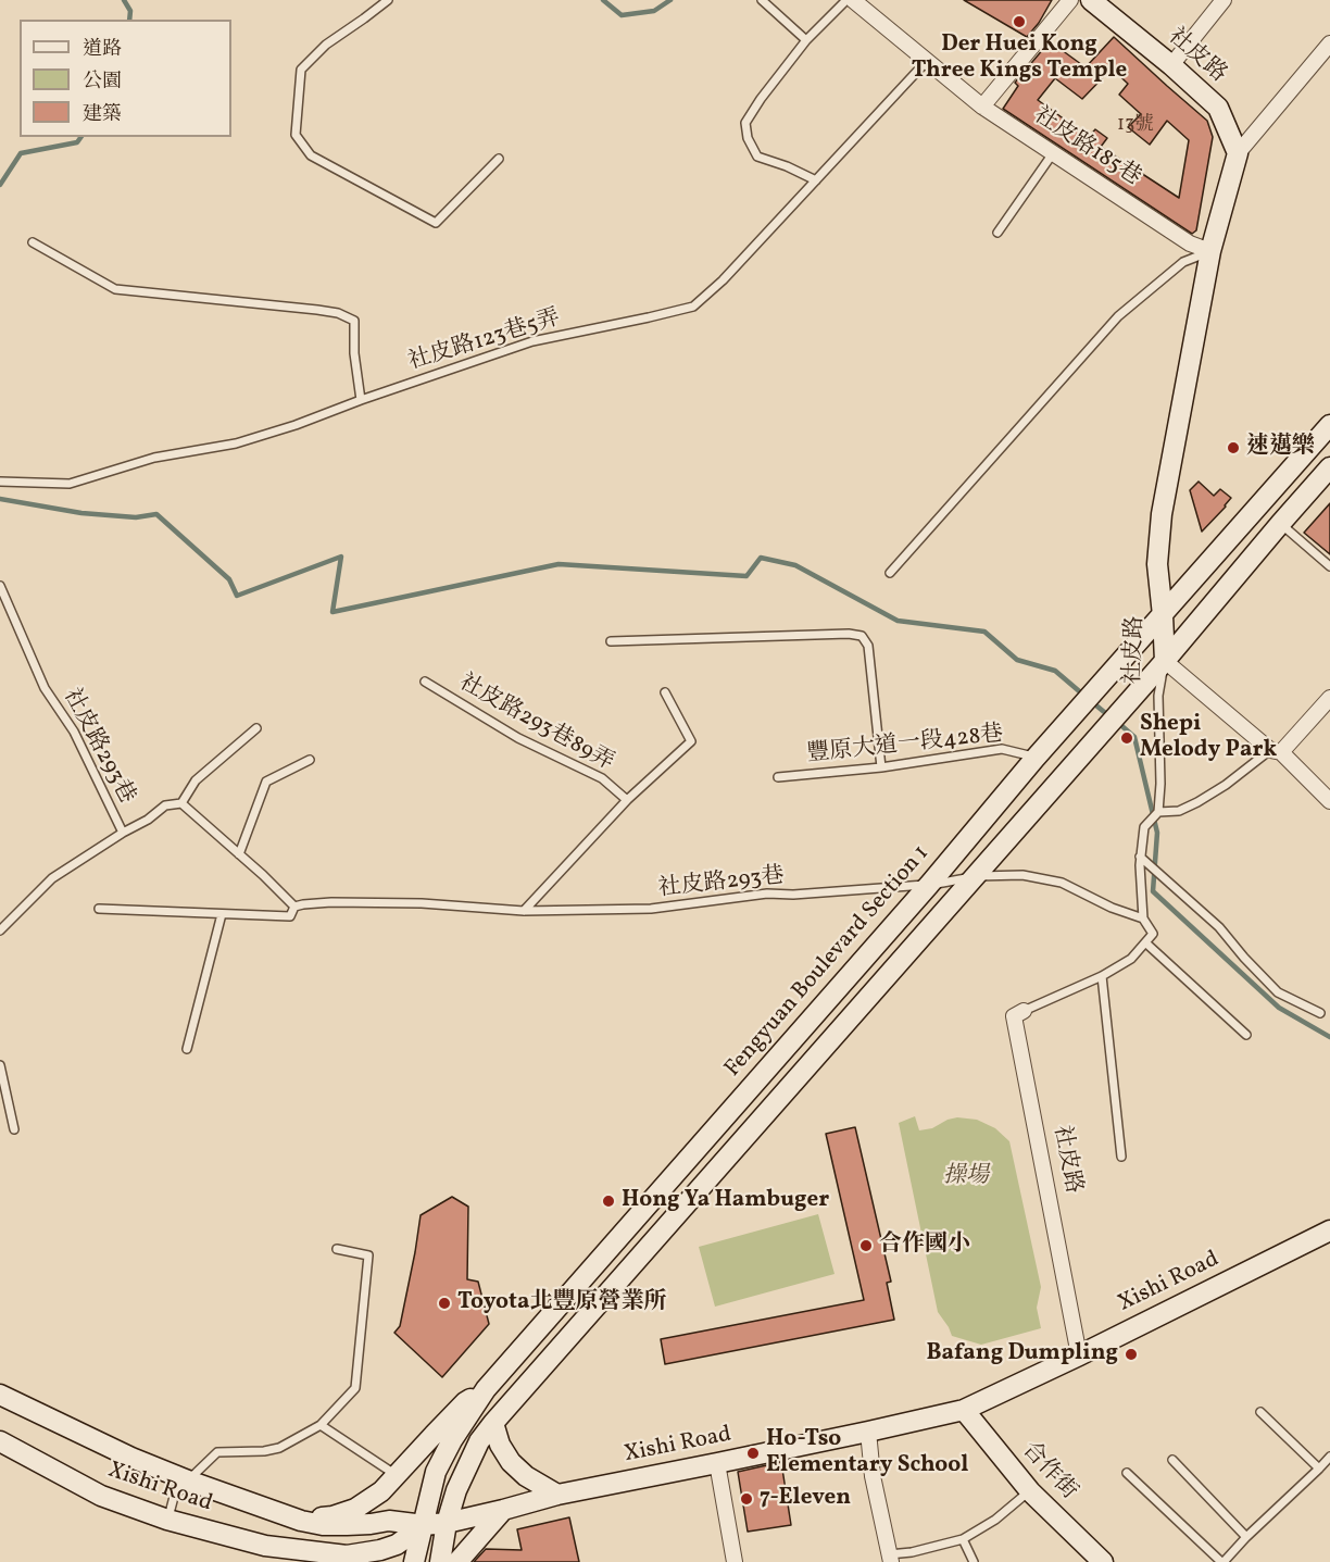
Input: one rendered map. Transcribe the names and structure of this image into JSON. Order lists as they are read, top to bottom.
{
  "streets": {
    "street": [
      "社皮路",
      "社皮路185巷",
      "Fengyuan Boulevard Section 1",
      "Xishi Road",
      "合作街"
    ],
    "lane": [
      "社皮路123巷5弄",
      "社皮路293巷89弄",
      "豐原大道一段428巷",
      "社皮路293巷"
    ]
  },
  "crossings": [
    ["社皮路", "社皮路185巷"],
    ["社皮路", "社皮路293巷"],
    ["社皮路", "Fengyuan Boulevard Section 1"],
    ["社皮路", "Xishi Road"],
    ["社皮路185巷", "社皮路123巷5弄"],
    ["社皮路293巷89弄", "社皮路293巷"],
    ["豐原大道一段428巷", "Fengyuan Boulevard Section 1"],
    ["社皮路293巷", "Fengyuan Boulevard Section 1"],
    ["Fengyuan Boulevard Section 1", "Xishi Road"],
    ["Xishi Road", "合作街"]
  ],
  "parks": ["操場"],
  "places": [
    "Der Huei Kong Three Kings Temple",
    "速邁樂",
    "Shepi Melody Park",
    "Hong Ya Hambuger",
    "合作國小",
    "Toyota北豐原營業所",
    "Bafang Dumpling",
    "Ho-Tso Elementary School",
    "7-Eleven"
  ],
  "house_numbers": ["13號"],
  "legend": ["道路", "公園", "建築"]
}
